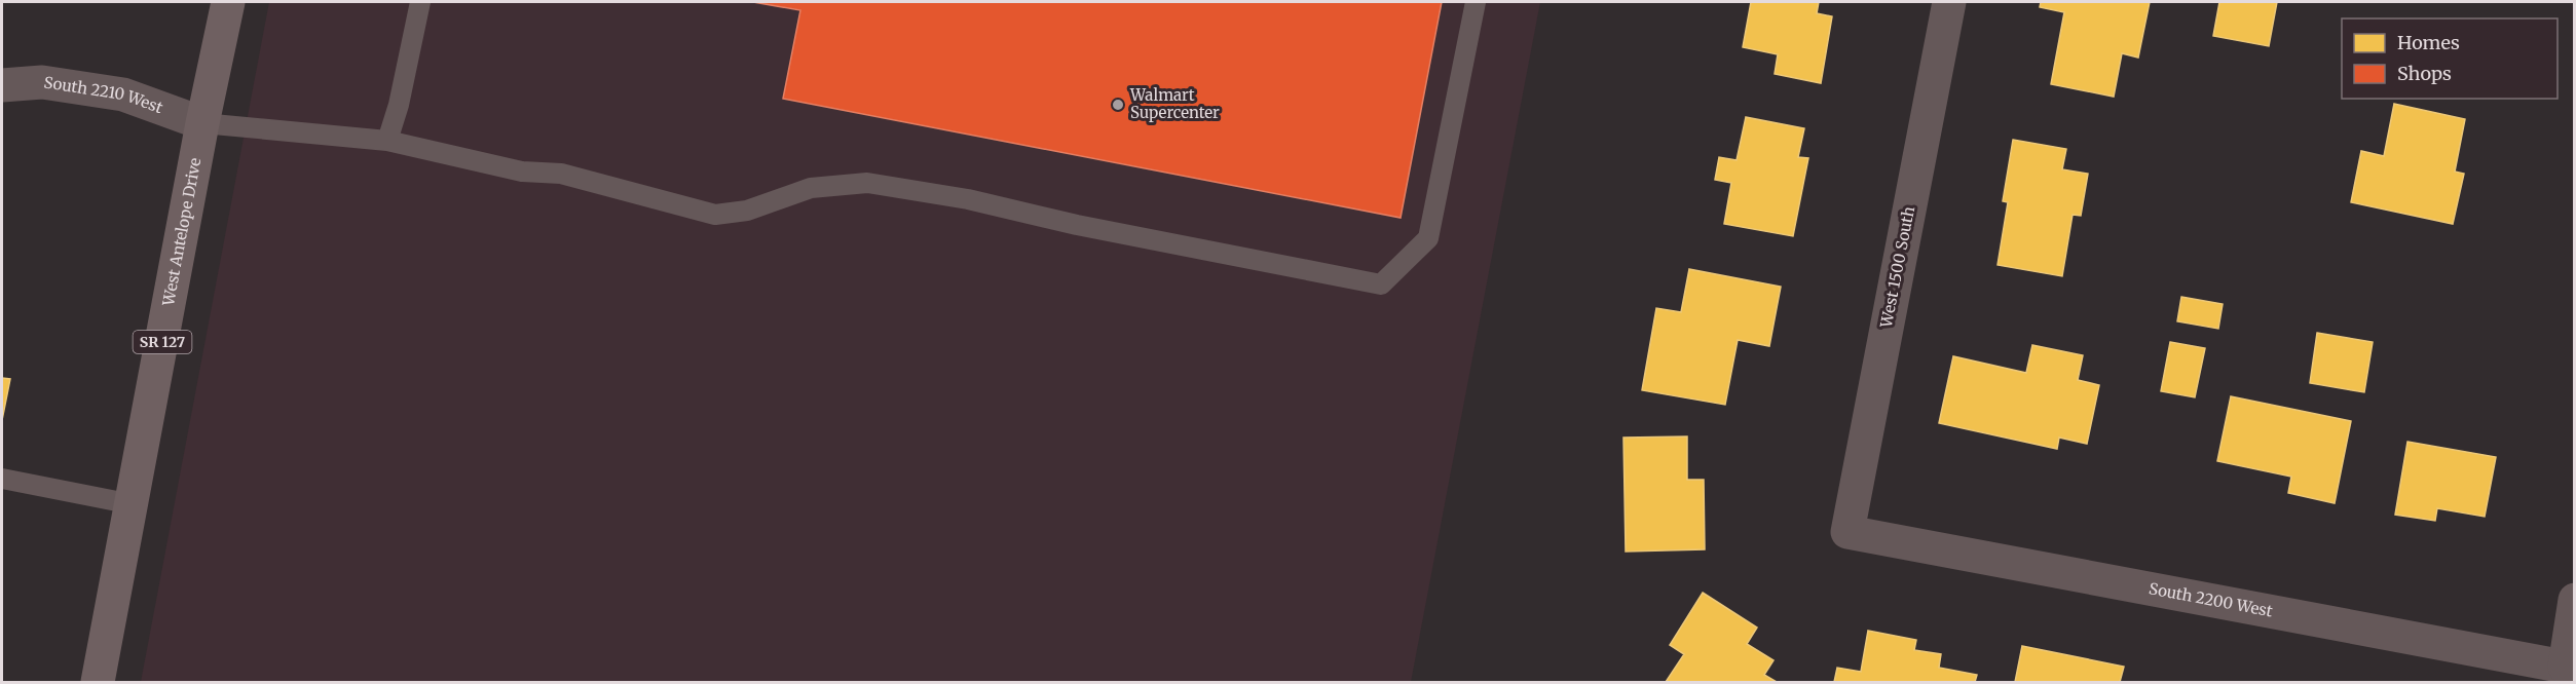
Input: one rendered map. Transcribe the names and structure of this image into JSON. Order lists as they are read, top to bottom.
{
  "streets": {
    "main road": ["West Antelope Drive", "SR 127"],
    "street": ["South 2210 West", "West 1500 South", "South 2200 West"]
  },
  "crossings": [
    ["South 2210 West", "West Antelope Drive"],
    ["West 1500 South", "South 2200 West"]
  ],
  "places": ["Walmart Supercenter"],
  "legend": ["Homes", "Shops"]
}
